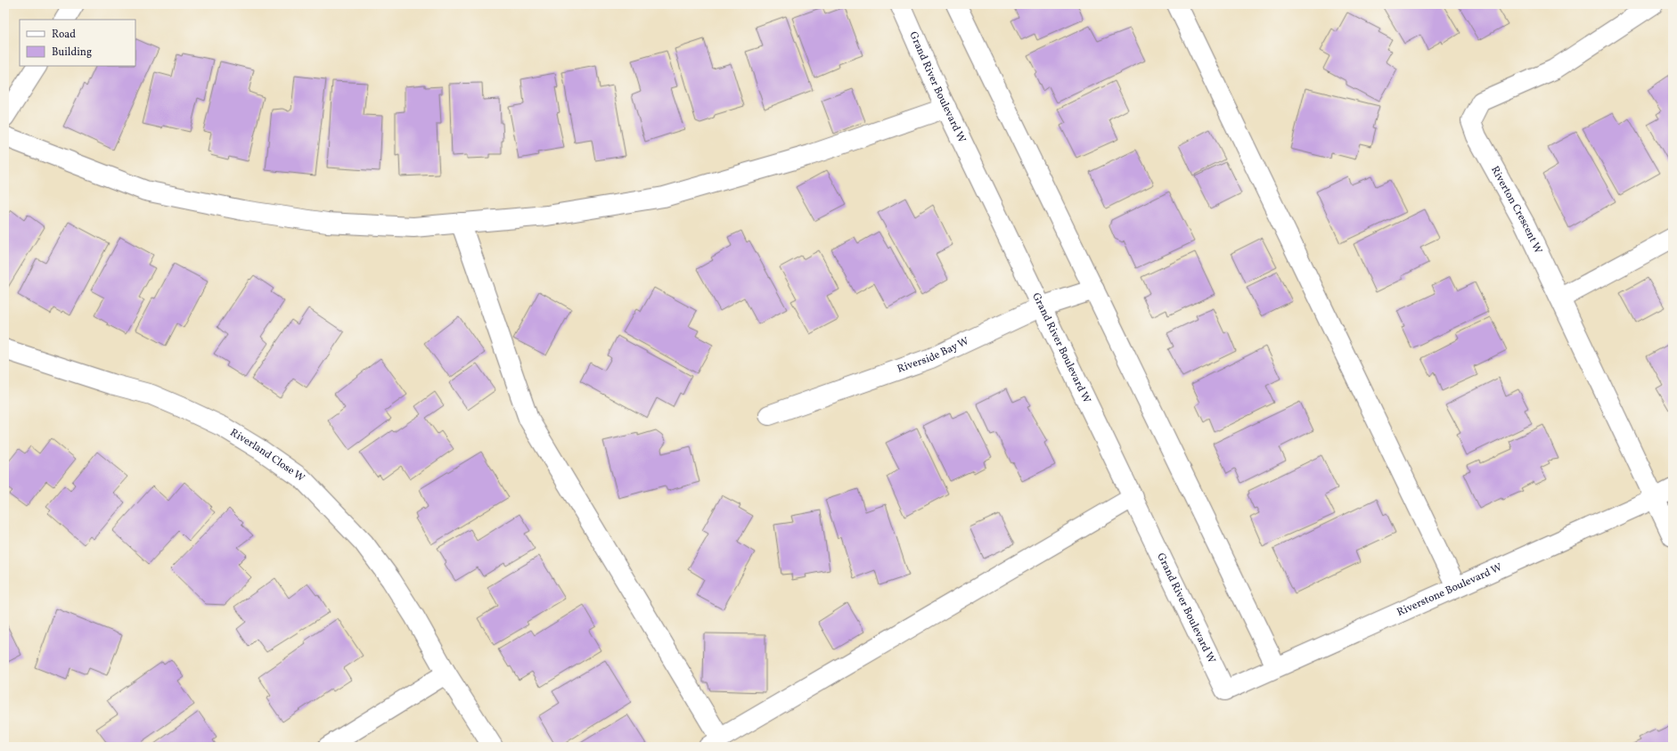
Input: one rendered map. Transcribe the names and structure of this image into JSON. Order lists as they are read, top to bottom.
{
  "streets": {
    "street": [
      "Grand River Boulevard W",
      "Riverton Crescent W",
      "Riverside Bay W",
      "Riverland Close W",
      "Riverstone Boulevard W"
    ]
  },
  "crossings": [
    ["Grand River Boulevard W", "Riverside Bay W"],
    ["Grand River Boulevard W", "Riverstone Boulevard W"],
    ["Riverton Crescent W", "Riverstone Boulevard W"]
  ],
  "legend": ["Road", "Building"]
}
